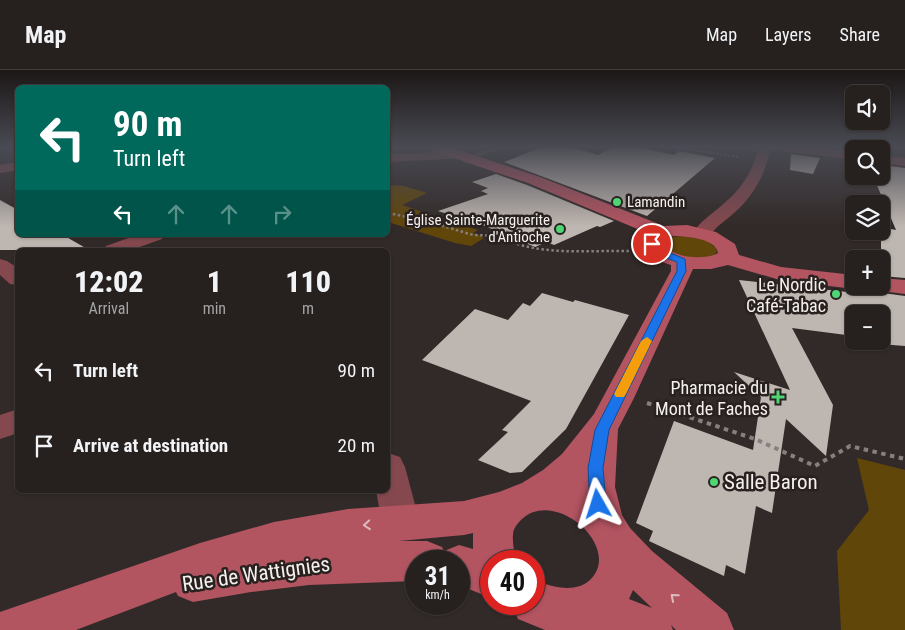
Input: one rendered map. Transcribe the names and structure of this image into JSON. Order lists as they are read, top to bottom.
{
  "streets": {
    "street": ["Rue de Wattignies"]
  },
  "places": {
    "other": [
      "Lamandin",
      "Église Sainte-Marguerite d'Antioche",
      "Le Nordic Café-Tabac",
      "Salle Baron"
    ],
    "health": ["Pharmacie du Mont de Faches"]
  },
  "page": {
    "header": "Map",
    "nav": ["Map", "Layers", "Share"],
    "map_buttons": ["+", "−"],
    "turn": ["90 m", "Turn left"],
    "eta": [
      "12:02",
      "Arrival",
      "1",
      "min",
      "110",
      "m"
    ],
    "list": [
      {
        "name": "Turn left",
        "value": "90 m"
      },
      {
        "name": "Arrive at destination",
        "value": "20 m"
      }
    ],
    "speed": "31 km/h",
    "limit": "40"
  }
}
